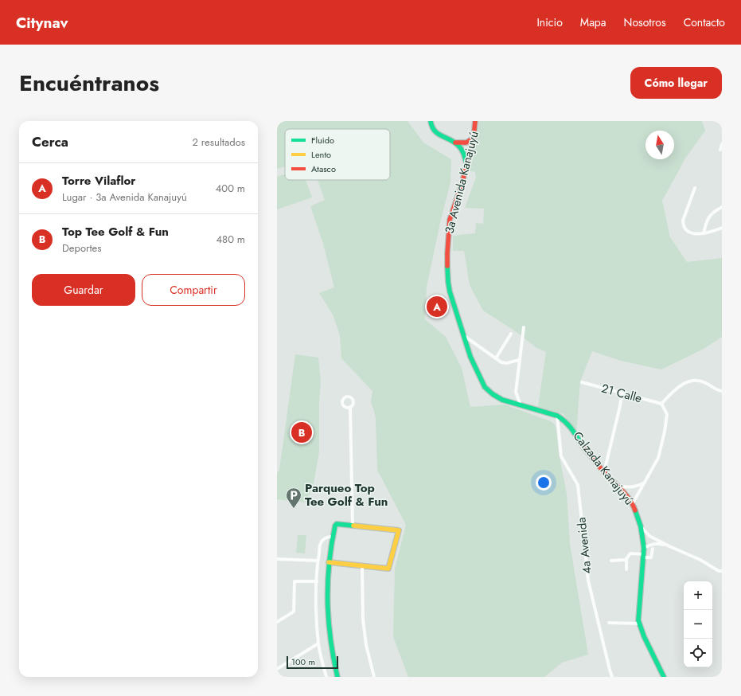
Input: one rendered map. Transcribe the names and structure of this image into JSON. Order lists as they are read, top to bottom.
{
  "streets": {
    "street": [
      "3a Avenida Kanajuyú",
      "21 Calle",
      "Calzada Kanajuyú",
      "4a Avenida"
    ]
  },
  "crossings": [
    ["3a Avenida Kanajuyú", "Calzada Kanajuyú"],
    ["3a Avenida Kanajuyú", "4a Avenida"],
    ["Calzada Kanajuyú", "4a Avenida"]
  ],
  "places": {
    "parking": ["Parqueo Top Tee Golf & Fun"]
  },
  "legend": ["Fluido", "Lento", "Atasco"],
  "scale_bar": "100 m",
  "north": "top",
  "page": {
    "header": "Citynav",
    "nav": [
      "Inicio",
      "Mapa",
      "Nosotros",
      "Contacto"
    ],
    "title": "Encuéntranos",
    "buttons": [
      "Cómo llegar",
      ["Guardar", "Compartir"]
    ],
    "heading": ["Cerca", "2 resultados"],
    "list": [
      {
        "mark": "A",
        "name": "Torre Vilaflor",
        "note": "Lugar · 3a Avenida Kanajuyú",
        "value": "400 m"
      },
      {
        "mark": "B",
        "name": "Top Tee Golf & Fun",
        "note": "Deportes",
        "value": "480 m"
      }
    ],
    "pins": ["A", "B"],
    "map_buttons": ["+", "−"],
    "scale": "100 m"
  }
}
